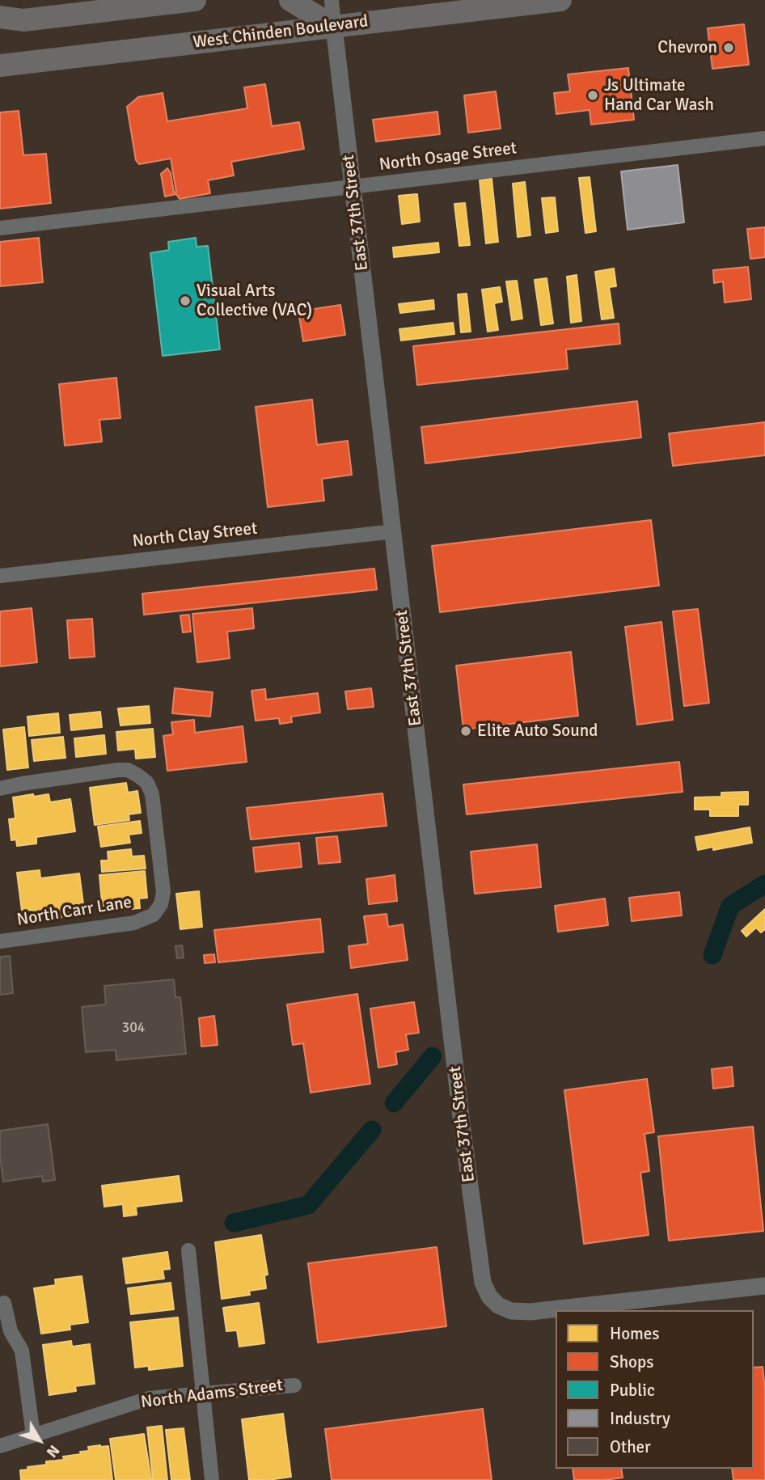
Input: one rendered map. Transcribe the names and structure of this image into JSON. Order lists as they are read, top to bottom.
{
  "streets": {
    "main road": ["West Chinden Boulevard"],
    "street": [
      "North Osage Street",
      "East 37th Street",
      "North Clay Street",
      "North Carr Lane",
      "North Adams Street"
    ]
  },
  "crossings": [
    ["West Chinden Boulevard", "East 37th Street"],
    ["North Osage Street", "East 37th Street"],
    ["East 37th Street", "North Clay Street"]
  ],
  "places": [
    "Chevron",
    "Js Ultimate Hand Car Wash",
    "Visual Arts Collective (VAC)",
    "Elite Auto Sound"
  ],
  "house_numbers": ["304"],
  "legend": [
    "Homes",
    "Shops",
    "Public",
    "Industry",
    "Other"
  ],
  "north": "bottom right"
}
